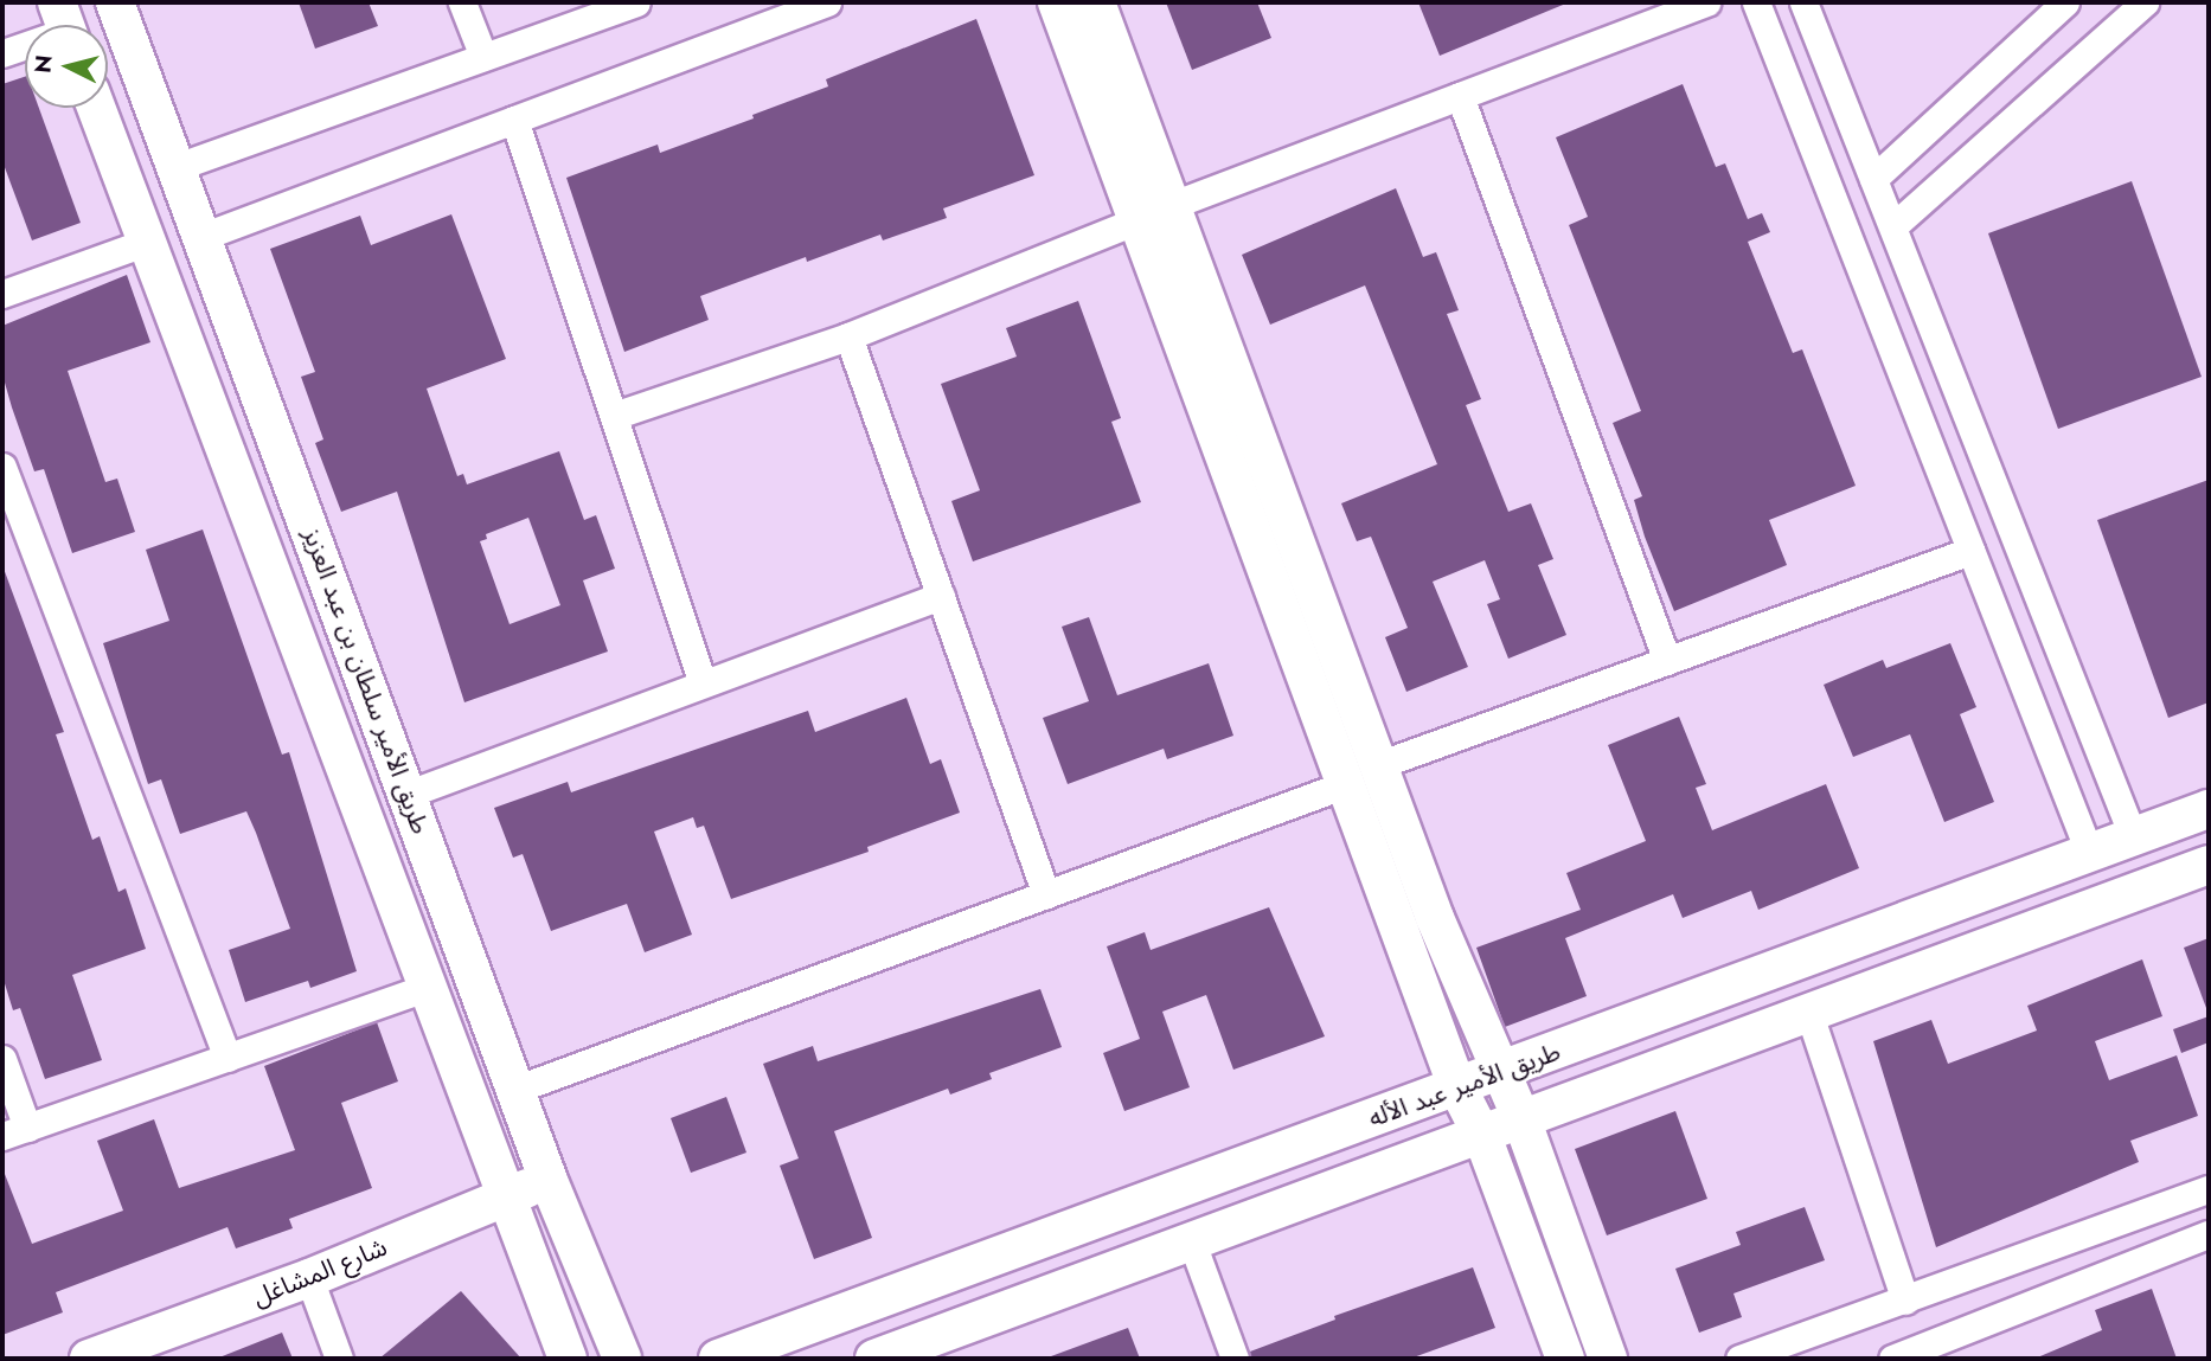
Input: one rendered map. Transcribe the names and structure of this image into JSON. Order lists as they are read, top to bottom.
{
  "streets": {
    "street": ["طريق الأمير سلطان بن عبد العزيز", "طريق الأمير عبد الأله", "شارع المشاغل"]
  },
  "crossings": [
    ["طريق الأمير سلطان بن عبد العزيز", "شارع المشاغل"]
  ],
  "north": "left"
}
